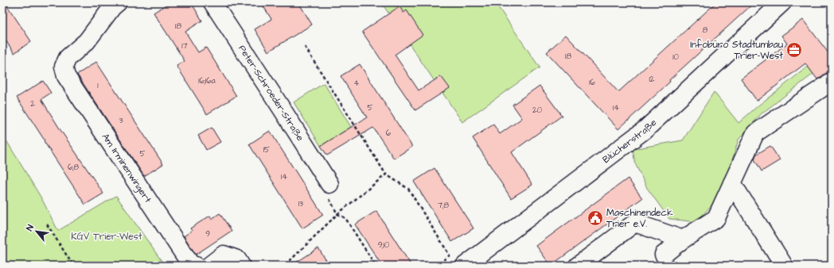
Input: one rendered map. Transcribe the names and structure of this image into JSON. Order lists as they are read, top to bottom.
{
  "streets": {
    "street": ["Peter-Schroeder-Straße", "Blücherstraße", "Am Irminenwingert"]
  },
  "parks": ["KGV Trier-West"],
  "places": {
    "office": ["Infobüro Stadtumbau Trier-West"],
    "public building": ["Maschinendeck Trier e.V."]
  },
  "house_numbers": [
    "18",
    "8",
    "17",
    "18",
    "10",
    "12",
    "16;16a",
    "16",
    "4",
    "1",
    "2",
    "5",
    "14",
    "20",
    "3",
    "6",
    "15",
    "5",
    "6;8",
    "14",
    "13",
    "7;8",
    "9",
    "9;10"
  ],
  "north": "top left"
}
